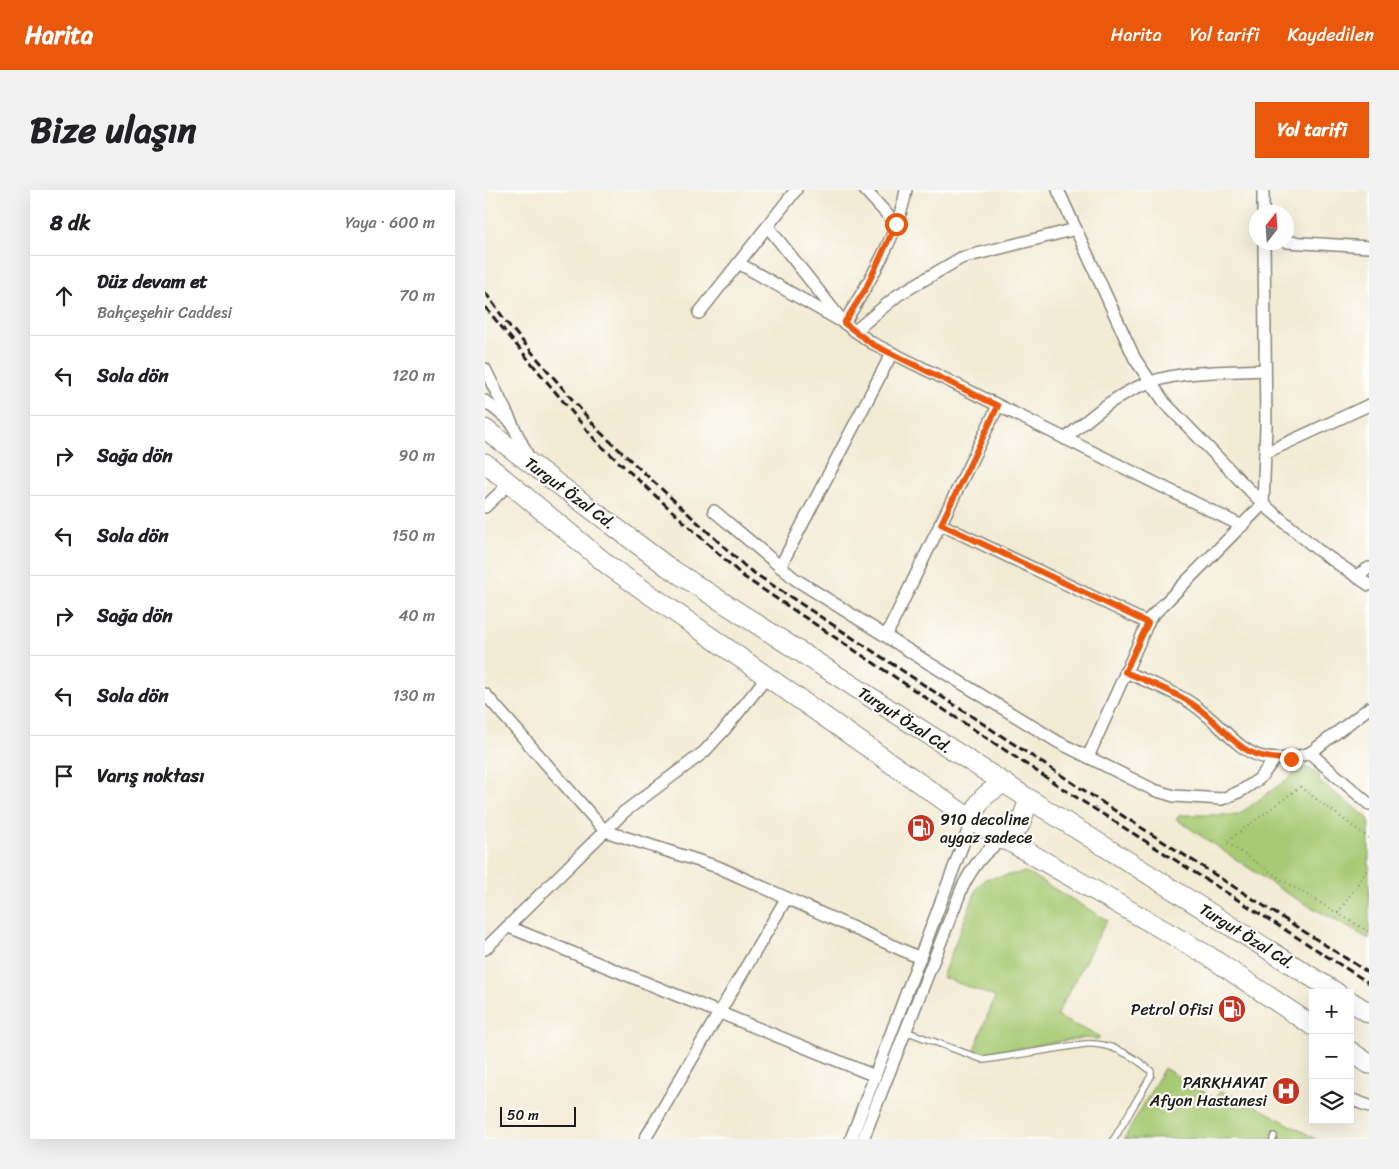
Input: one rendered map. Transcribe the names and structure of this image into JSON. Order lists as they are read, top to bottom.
{
  "streets": {
    "main road": ["Turgut Özal Cd."]
  },
  "places": {
    "fuel station": ["910 decoline aygaz sadece", "Petrol Ofisi"],
    "hospital": ["PARKHAYAT Afyon Hastanesi"]
  },
  "scale_bar": "50 m",
  "north": "top",
  "page": {
    "header": "Harita",
    "nav": ["Harita", "Yol tarifi", "Kaydedilen"],
    "title": "Bize ulaşın",
    "buttons": "Yol tarifi",
    "heading": ["8 dk", "Yaya · 600 m"],
    "list": [
      ["Düz devam et", "Bahçeşehir Caddesi", "70 m"],
      ["Sola dön", "120 m"],
      ["Sağa dön", "90 m"],
      ["Sola dön", "150 m"],
      ["Sağa dön", "40 m"],
      ["Sola dön", "130 m"],
      "Varış noktası"
    ],
    "map_buttons": ["+", "−"],
    "scale": "50 m"
  }
}
